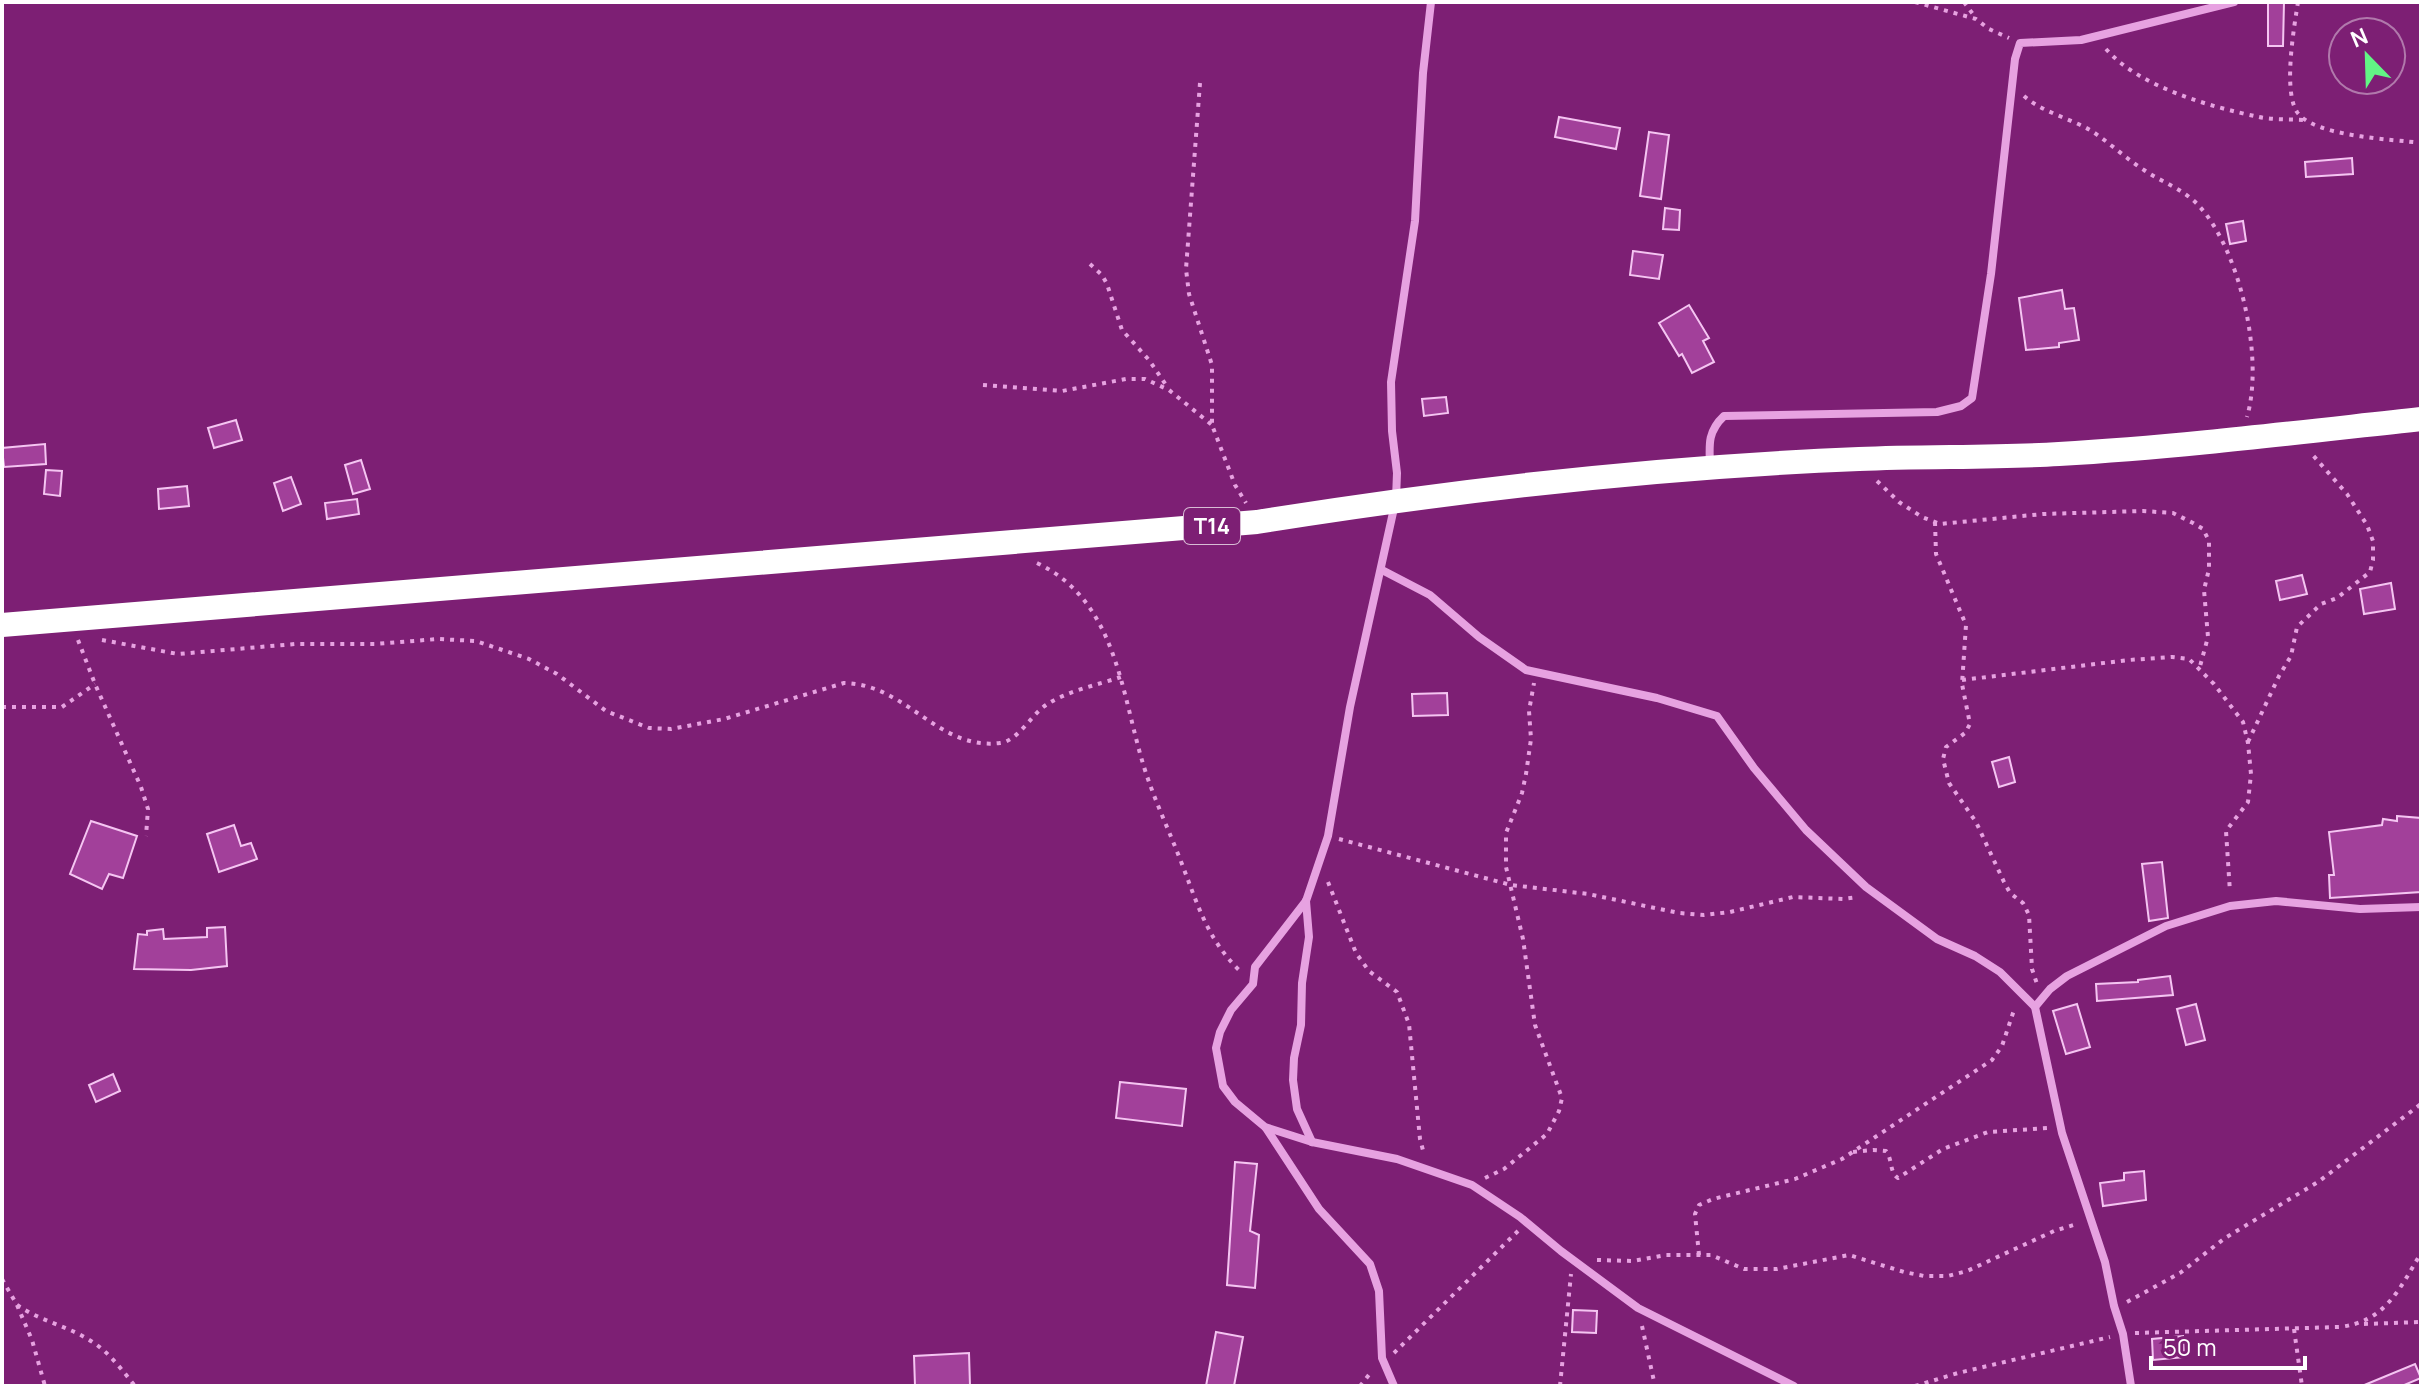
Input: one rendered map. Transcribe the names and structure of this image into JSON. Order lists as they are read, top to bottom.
{
  "streets": {
    "highway": ["T14"]
  },
  "scale_bar": "50 m",
  "north": "top left"
}
